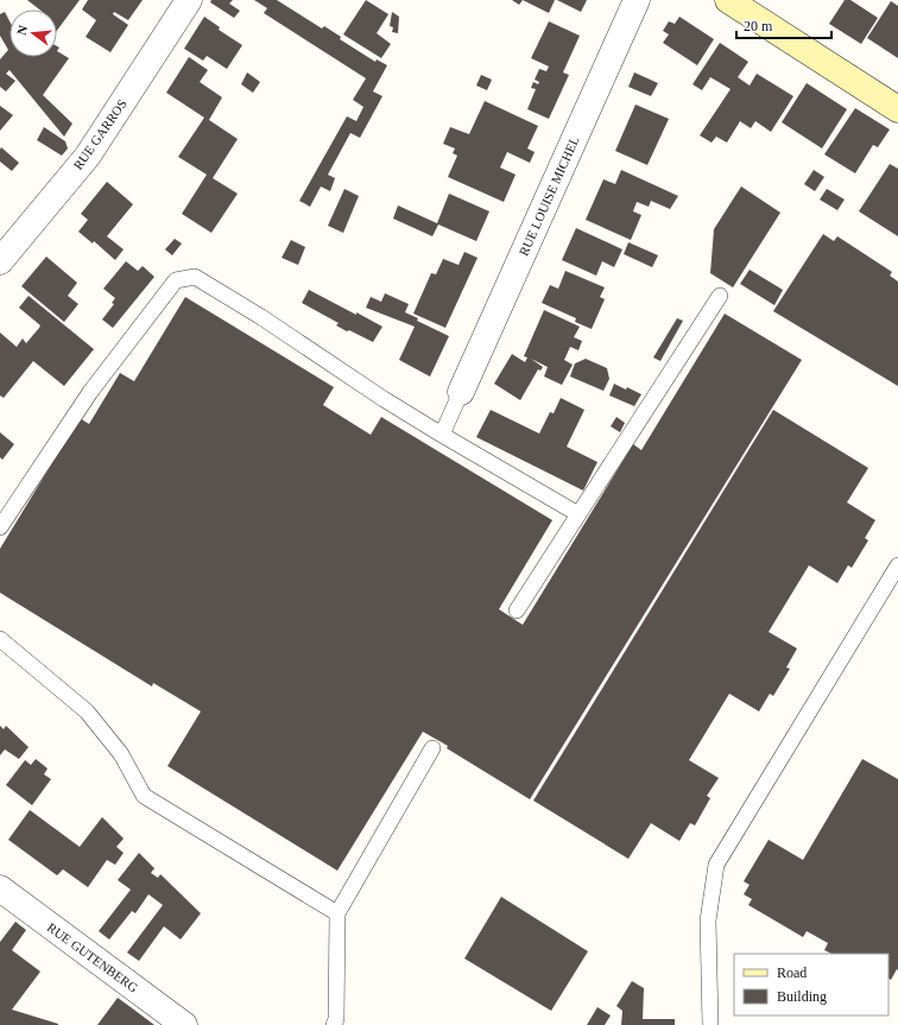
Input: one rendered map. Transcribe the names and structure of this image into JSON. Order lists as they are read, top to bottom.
{
  "streets": {
    "street": ["RUE GARROS", "RUE LOUISE MICHEL", "RUE GUTENBERG"]
  },
  "legend": ["Road", "Building"],
  "scale_bar": "20 m",
  "north": "left"
}
